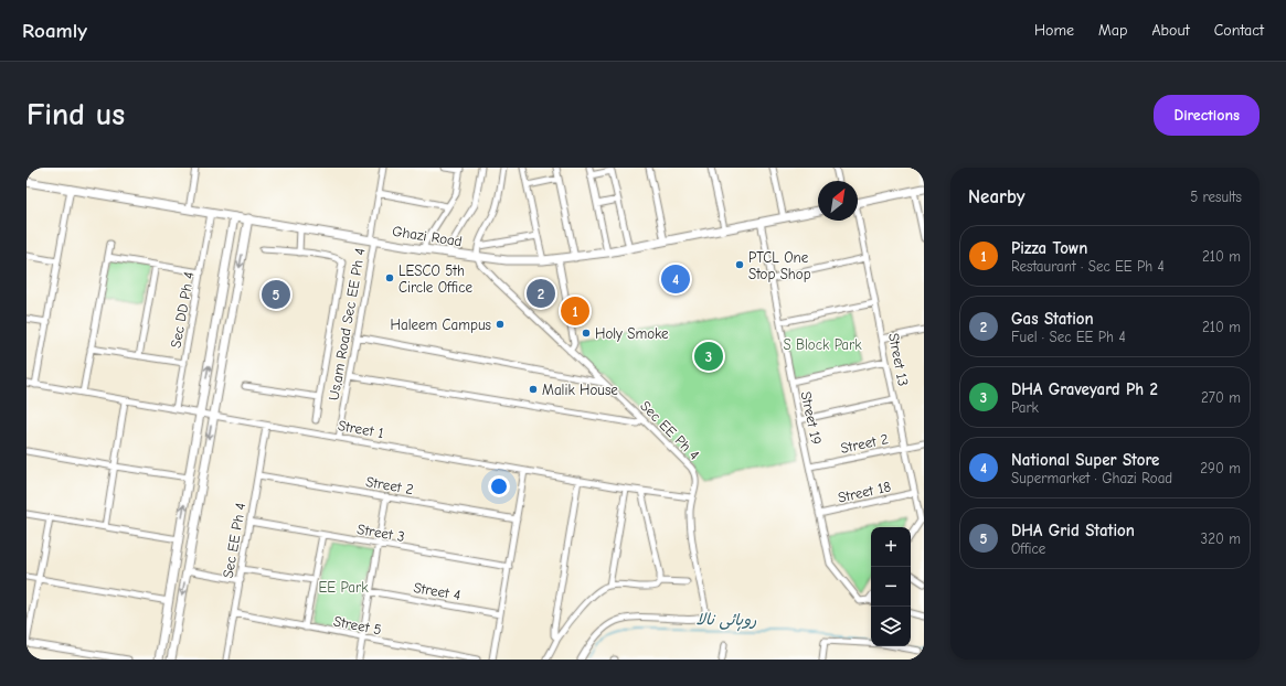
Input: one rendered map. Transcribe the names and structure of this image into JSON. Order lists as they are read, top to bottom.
{
  "streets": {
    "street": [
      "Ghazi Road",
      "Sec DD Ph 4",
      "Us,am Road Sec EE Ph 4",
      "Street 13",
      "Street 19",
      "Street 1",
      "Sec EE Ph 4",
      "Street 2",
      "Street 18",
      "Street 3",
      "Street 4",
      "Street 5"
    ]
  },
  "crossings": [
    ["Ghazi Road", "Sec DD Ph 4"],
    ["Ghazi Road", "Us,am Road Sec EE Ph 4"],
    ["Ghazi Road", "Street 19"],
    ["Ghazi Road", "Sec EE Ph 4"],
    ["Sec DD Ph 4", "Street 1"],
    ["Us,am Road Sec EE Ph 4", "Street 1"],
    ["Street 13", "Street 2"],
    ["Street 13", "Street 18"],
    ["Street 19", "Street 2"],
    ["Street 19", "Street 18"],
    ["Street 1", "Sec EE Ph 4"],
    ["Sec EE Ph 4", "Street 2"],
    ["Sec EE Ph 4", "Street 3"],
    ["Sec EE Ph 4", "Street 5"]
  ],
  "water": ["روہائی نالا"],
  "parks": ["S Block Park", "EE Park"],
  "places": [
    "PTCL One Stop Shop",
    "LESCO 5th Circle Office",
    "Haleem Campus",
    "Holy Smoke",
    "Malik House"
  ],
  "north": "top right",
  "page": {
    "header": "Roamly",
    "nav": [
      "Home",
      "Map",
      "About",
      "Contact"
    ],
    "buttons": "Directions",
    "title": "Find us",
    "heading": ["Nearby", "5 results"],
    "list": [
      {
        "mark": "1",
        "name": "Pizza Town",
        "note": "Restaurant · Sec EE Ph 4",
        "value": "210 m"
      },
      {
        "mark": "2",
        "name": "Gas Station",
        "note": "Fuel · Sec EE Ph 4",
        "value": "210 m"
      },
      {
        "mark": "3",
        "name": "DHA Graveyard Ph 2",
        "note": "Park",
        "value": "270 m"
      },
      {
        "mark": "4",
        "name": "National Super Store",
        "note": "Supermarket · Ghazi Road",
        "value": "290 m"
      },
      {
        "mark": "5",
        "name": "DHA Grid Station",
        "note": "Office",
        "value": "320 m"
      }
    ],
    "pins": [
      "4",
      "2",
      "5",
      "1",
      "3"
    ],
    "map_buttons": ["+", "−"]
  }
}
